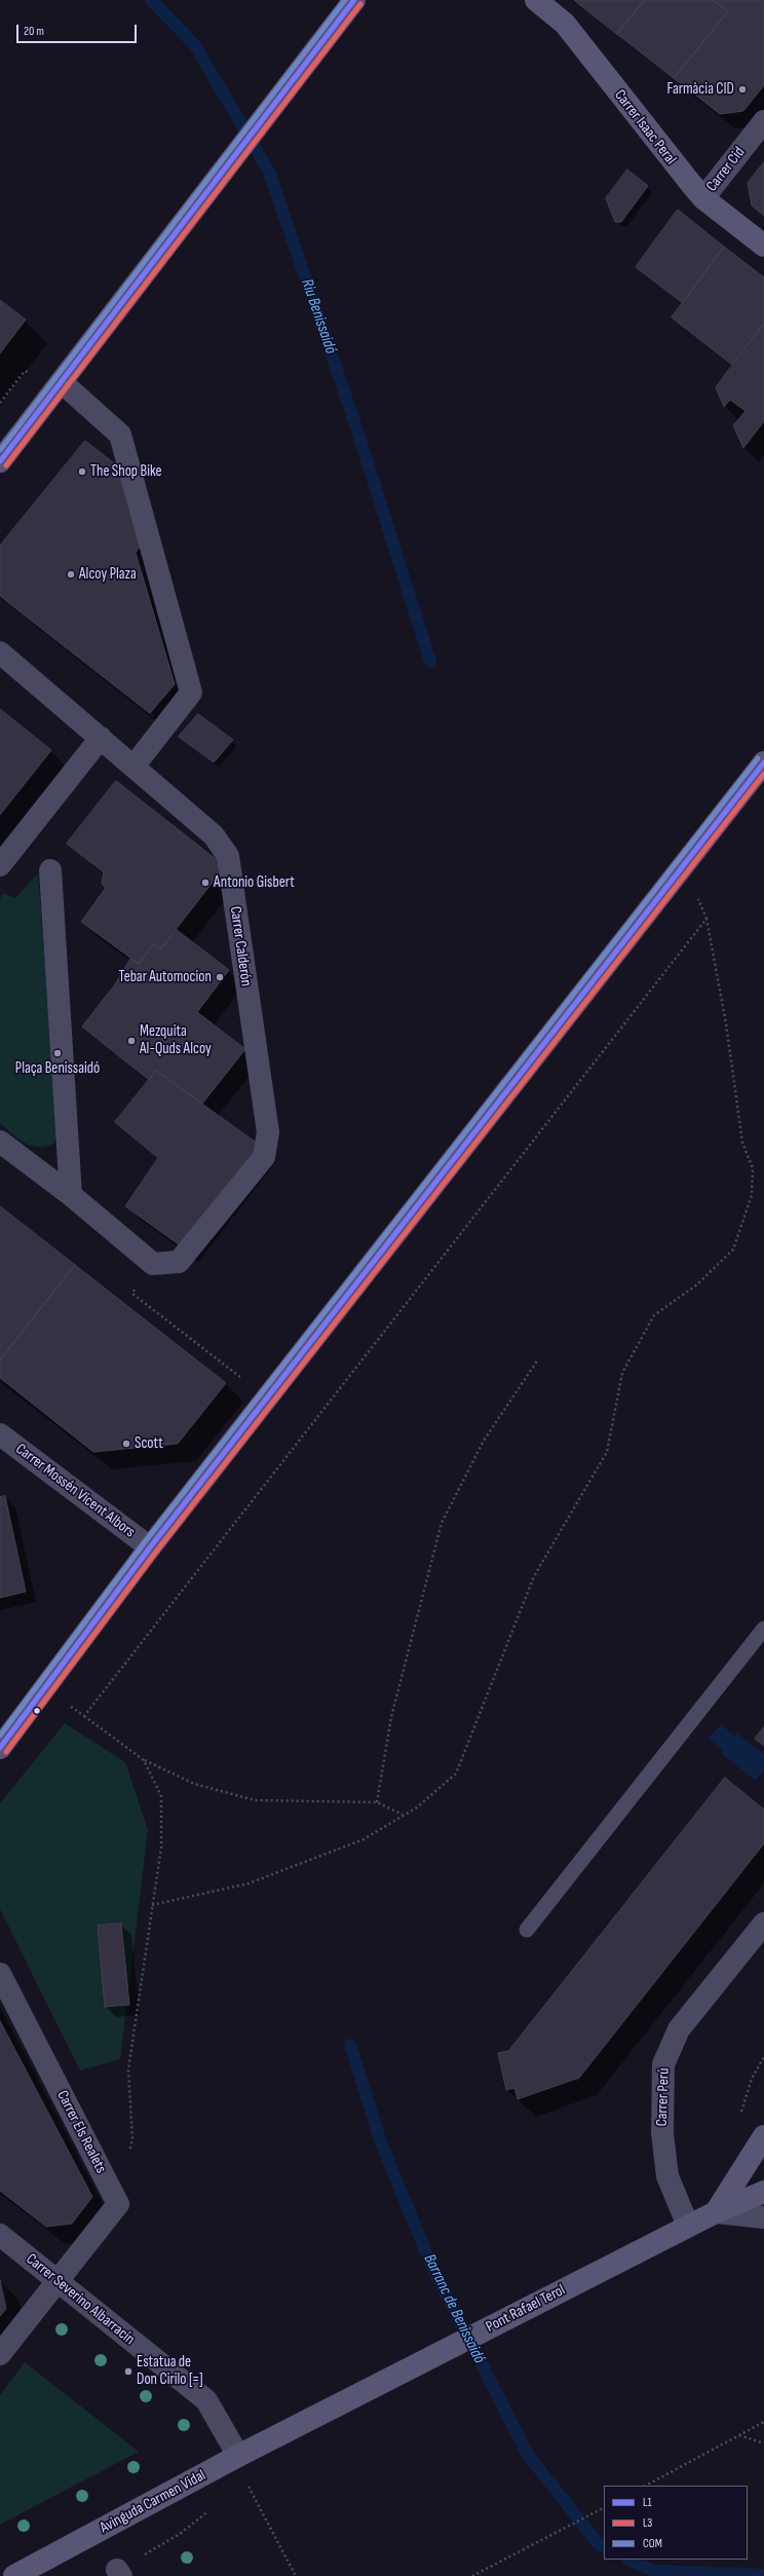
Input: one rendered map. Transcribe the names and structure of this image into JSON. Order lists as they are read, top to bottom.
{
  "streets": {
    "street": [
      "Carrer Isaac Peral",
      "Carrer Cid",
      "Carrer Calderón",
      "Carrer Mossén Vicent Albors",
      "Carrer Perú",
      "Carrer Els Realets",
      "Carrer Severino Albarracín",
      "Pont Rafael Terol",
      "Avinguda Carmen Vidal"
    ]
  },
  "crossings": [
    ["Carrer Isaac Peral", "Carrer Cid"],
    ["Carrer Perú", "Pont Rafael Terol"],
    ["Carrer Els Realets", "Carrer Severino Albarracín"],
    ["Carrer Severino Albarracín", "Avinguda Carmen Vidal"],
    ["Pont Rafael Terol", "Avinguda Carmen Vidal"]
  ],
  "water": ["Riu Benissaidó", "Barranc de Benissaidó"],
  "places": [
    "Farmàcia CID",
    "The Shop Bike",
    "Alcoy Plaza",
    "Antonio Gisbert",
    "Tebar Automocion",
    "Mezquita Al-Quds Alcoy",
    "Plaça Benissaidó",
    "Scott",
    "Estatua de Don Cirilo [=]"
  ],
  "lines": ["transit line L1", "transit line COM", "transit line L3"],
  "legend": ["L1", "L3", "COM"],
  "scale_bar": "20 m"
}
